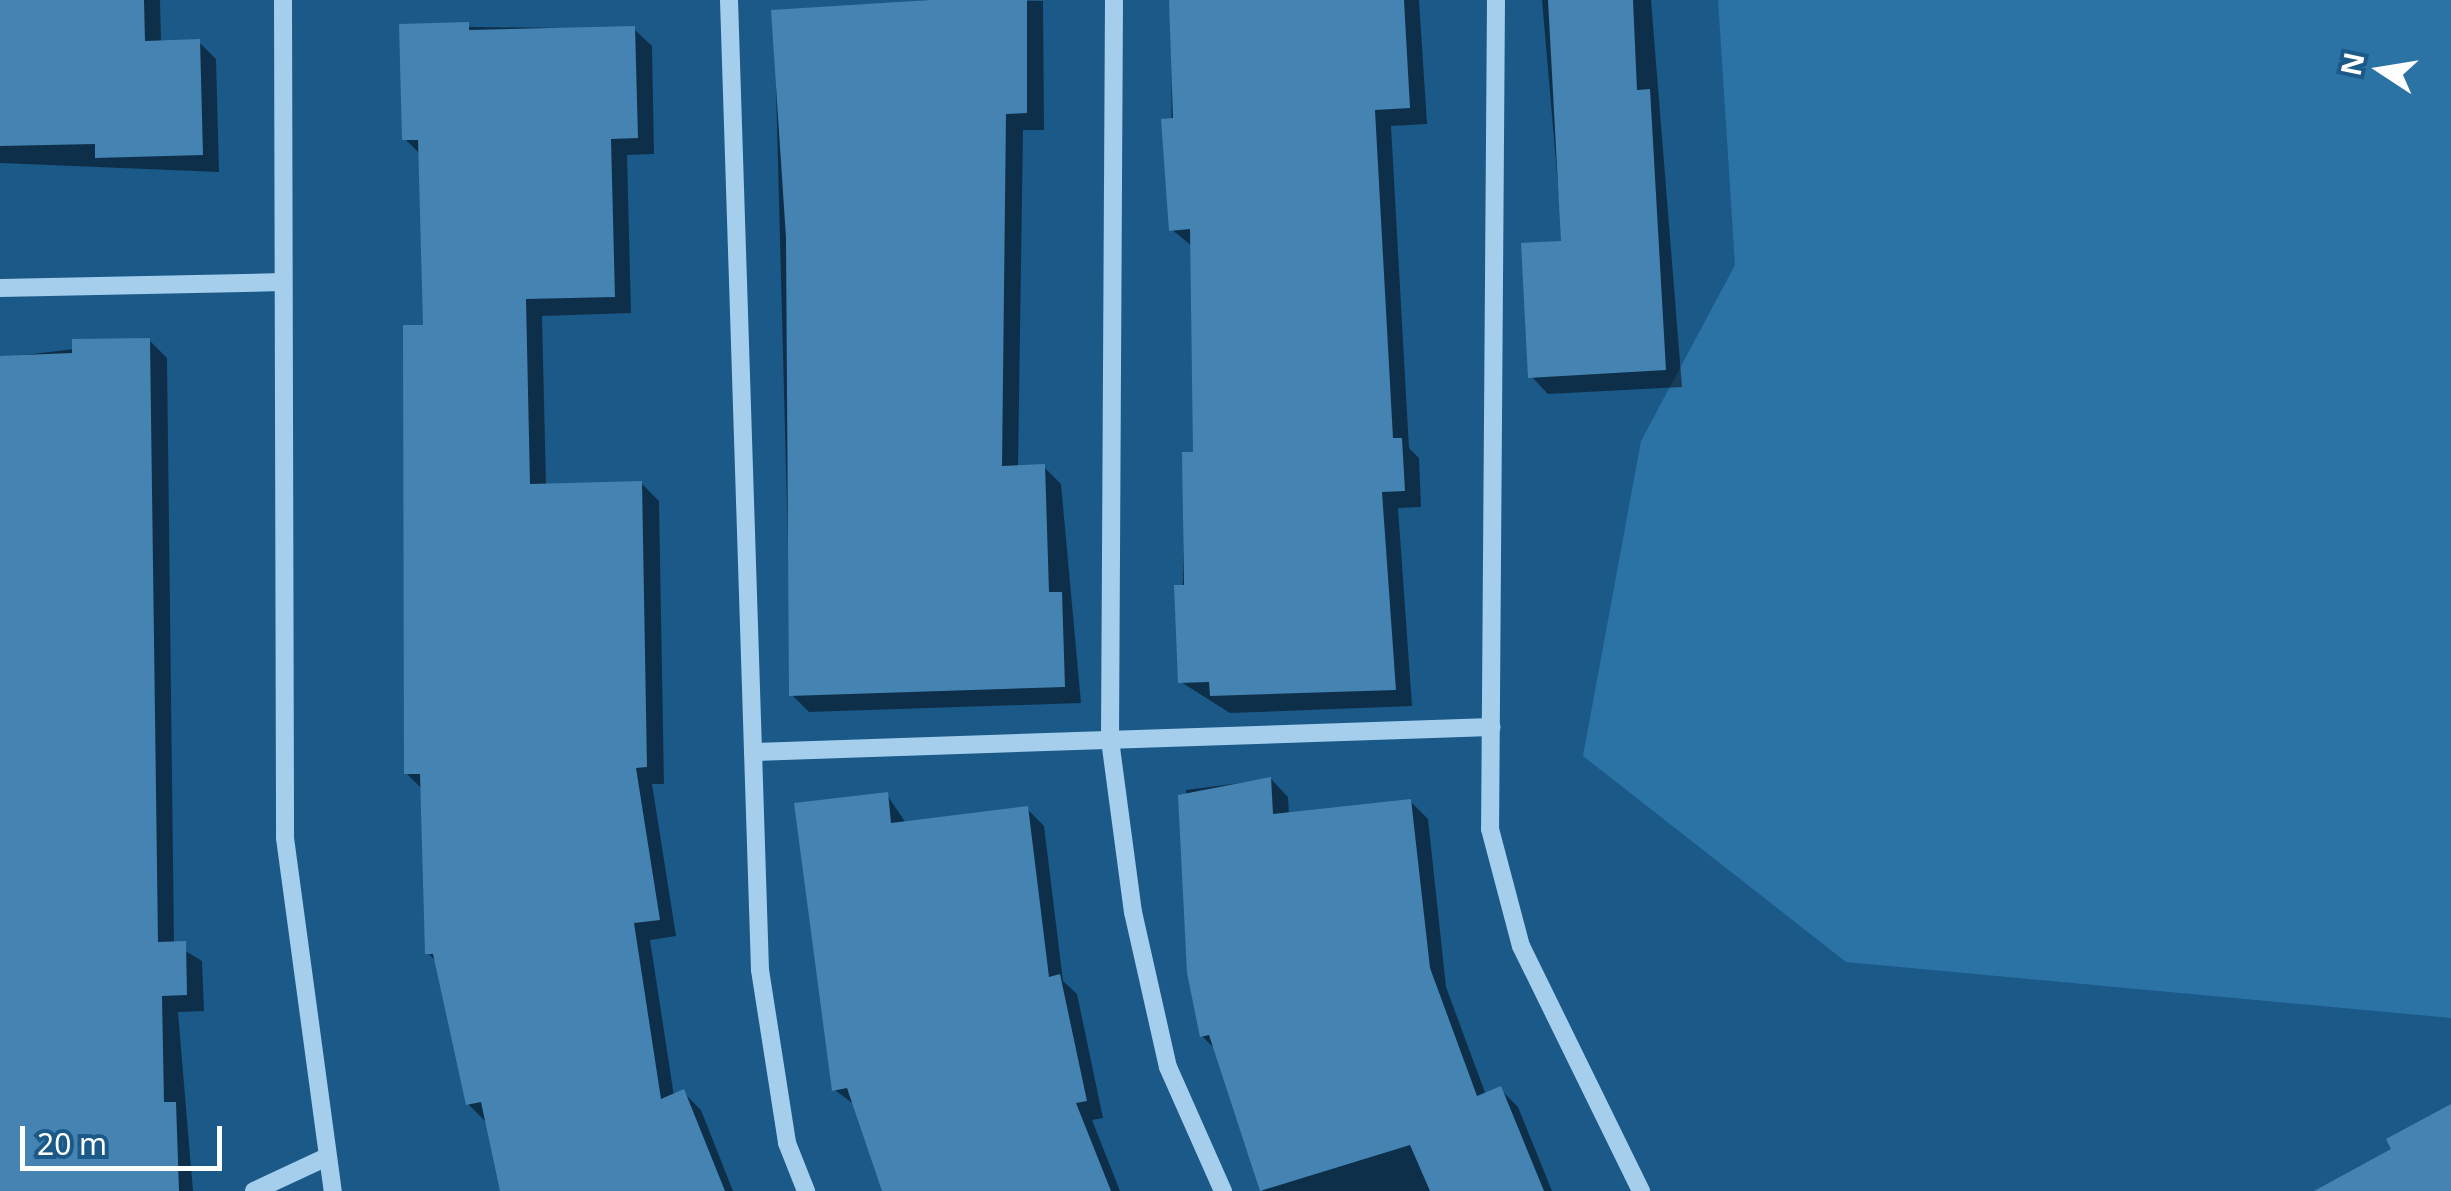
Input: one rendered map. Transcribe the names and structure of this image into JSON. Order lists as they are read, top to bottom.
{
  "scale_bar": "20 m",
  "north": "left"
}
